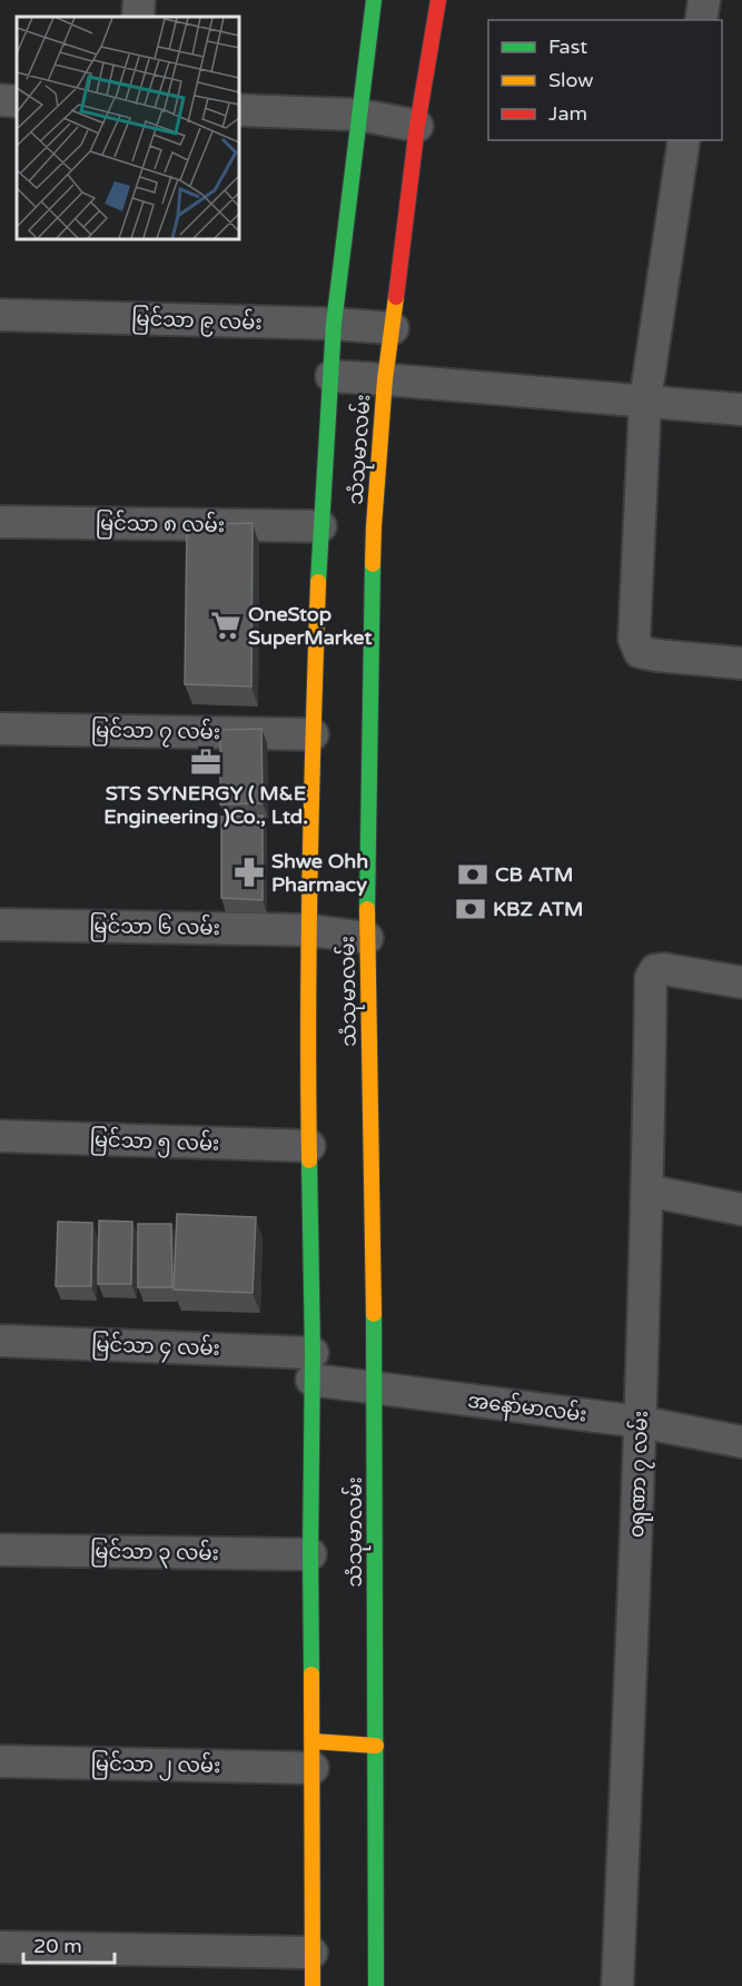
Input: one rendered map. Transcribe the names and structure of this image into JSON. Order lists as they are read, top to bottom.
{
  "streets": {
    "main road": ["သံသုမာလမ်း"],
    "street": [
      "မြင်သာ ၉ လမ်း",
      "မြင်သာ ၈ လမ်း",
      "မြင်သာ ၇ လမ်း",
      "မြင်သာ ၆ လမ်း",
      "မြင်သာ ၅ လမ်း",
      "မြင်သာ ၄ လမ်း",
      "အနော်မာလမ်း",
      "၀ရုဏာ ၇ လမ်း",
      "မြင်သာ ၃ လမ်း",
      "မြင်သာ ၂ လမ်း"
    ]
  },
  "crossings": [
    ["မြင်သာ ၉ လမ်း", "သံသုမာလမ်း"],
    ["သံသုမာလမ်း", "မြင်သာ ၈ လမ်း"],
    ["သံသုမာလမ်း", "မြင်သာ ၇ လမ်း"],
    ["သံသုမာလမ်း", "မြင်သာ ၆ လမ်း"],
    ["သံသုမာလမ်း", "မြင်သာ ၅ လမ်း"],
    ["သံသုမာလမ်း", "မြင်သာ ၄ လမ်း"],
    ["သံသုမာလမ်း", "အနော်မာလမ်း"],
    ["သံသုမာလမ်း", "မြင်သာ ၃ လမ်း"],
    ["သံသုမာလမ်း", "မြင်သာ ၂ လမ်း"],
    ["မြင်သာ ၄ လမ်း", "အနော်မာလမ်း"],
    ["အနော်မာလမ်း", "၀ရုဏာ ၇ လမ်း"]
  ],
  "places": {
    "supermarket": ["OneStop SuperMarket"],
    "office": ["STS SYNERGY ( M&E Engineering )Co., Ltd."],
    "pharmacy": ["Shwe Ohh Pharmacy"],
    "bank": ["CB ATM", "KBZ ATM"]
  },
  "legend": ["Fast", "Slow", "Jam"],
  "scale_bar": "20 m"
}
